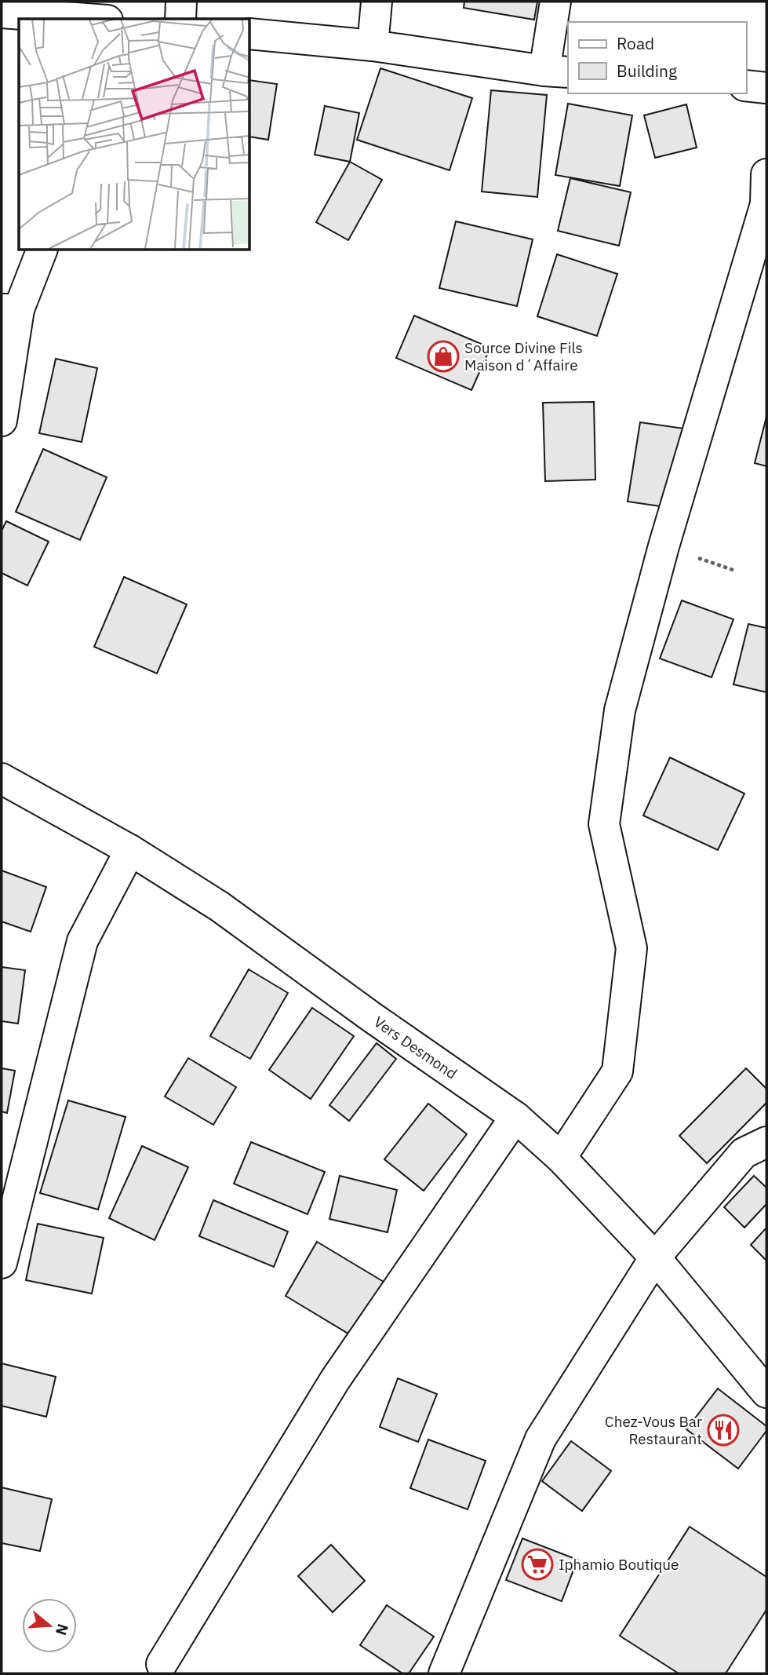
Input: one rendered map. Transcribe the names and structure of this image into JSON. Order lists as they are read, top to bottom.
{
  "streets": {
    "street": ["Vers Desmond"]
  },
  "places": {
    "shop": ["Source Divine Fils Maison d´Affaire"],
    "restaurant": ["Chez-Vous Bar Restaurant"],
    "supermarket": ["Iphamio Boutique"]
  },
  "legend": ["Road", "Building"],
  "north": "right"
}
